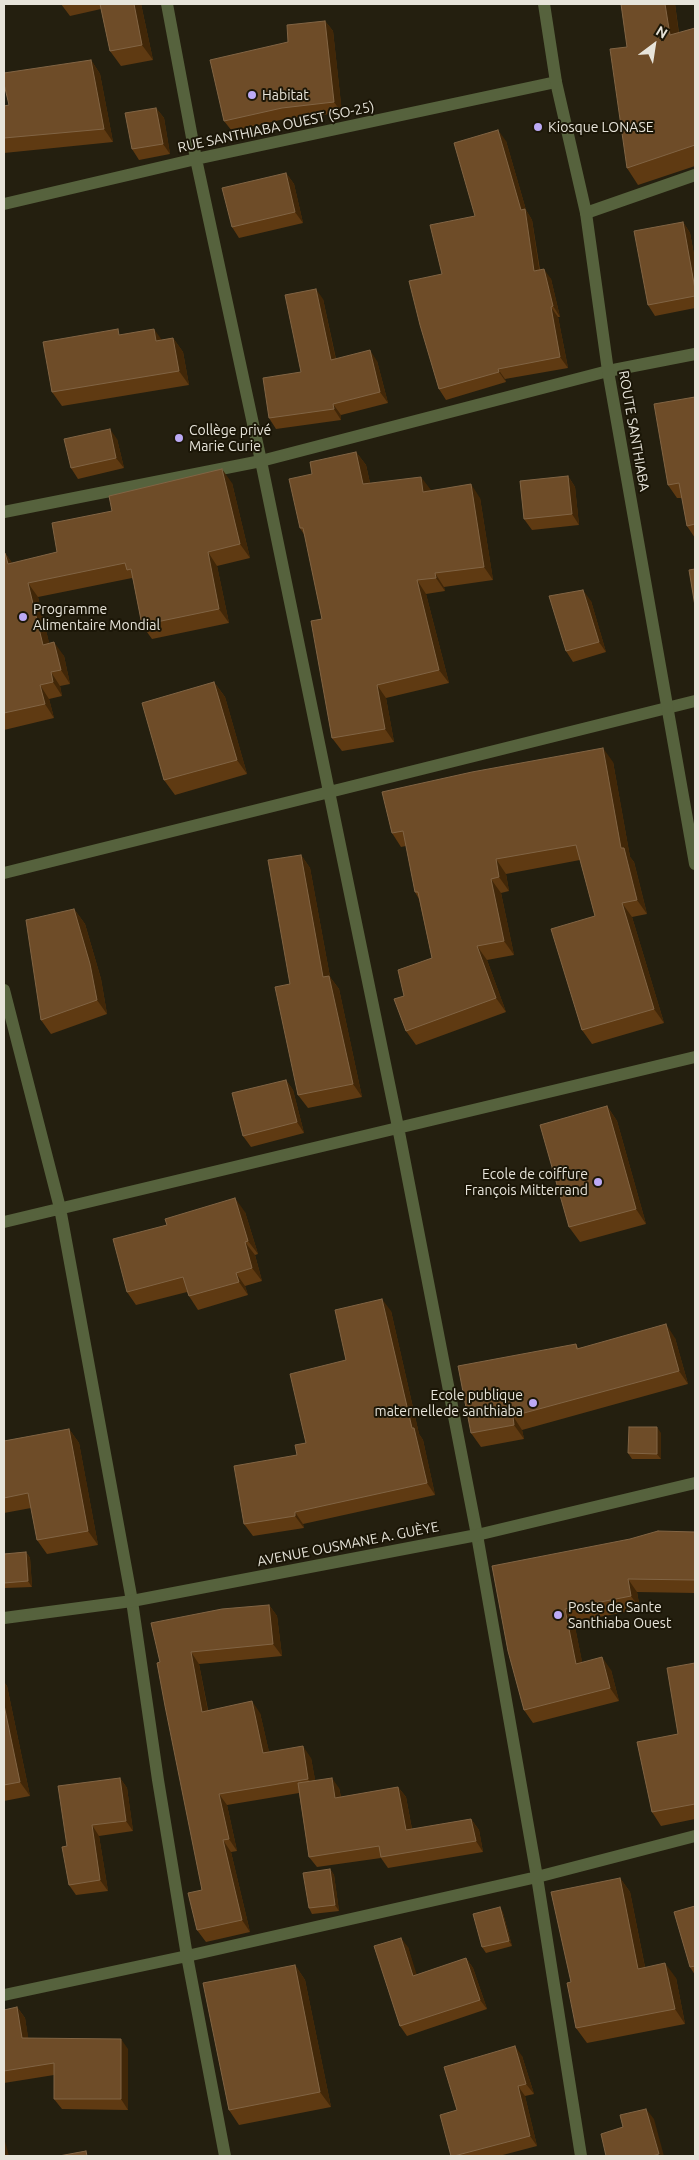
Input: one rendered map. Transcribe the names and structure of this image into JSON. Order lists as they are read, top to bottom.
{
  "streets": {
    "street": ["RUE SANTHIABA OUEST (SO-25)", "ROUTE SANTHIABA", "AVENUE OUSMANE A. GUÈYE"]
  },
  "crossings": [
    ["RUE SANTHIABA OUEST (SO-25)", "ROUTE SANTHIABA"]
  ],
  "places": [
    "Habitat",
    "Kiosque LONASE",
    "Collège privé Marie Curie",
    "Programme Alimentaire Mondial",
    "Ecole de coiffure François Mitterrand",
    "Ecole publique maternellede santhiaba",
    "Poste de Sante Santhiaba Ouest"
  ],
  "north": "top right"
}
